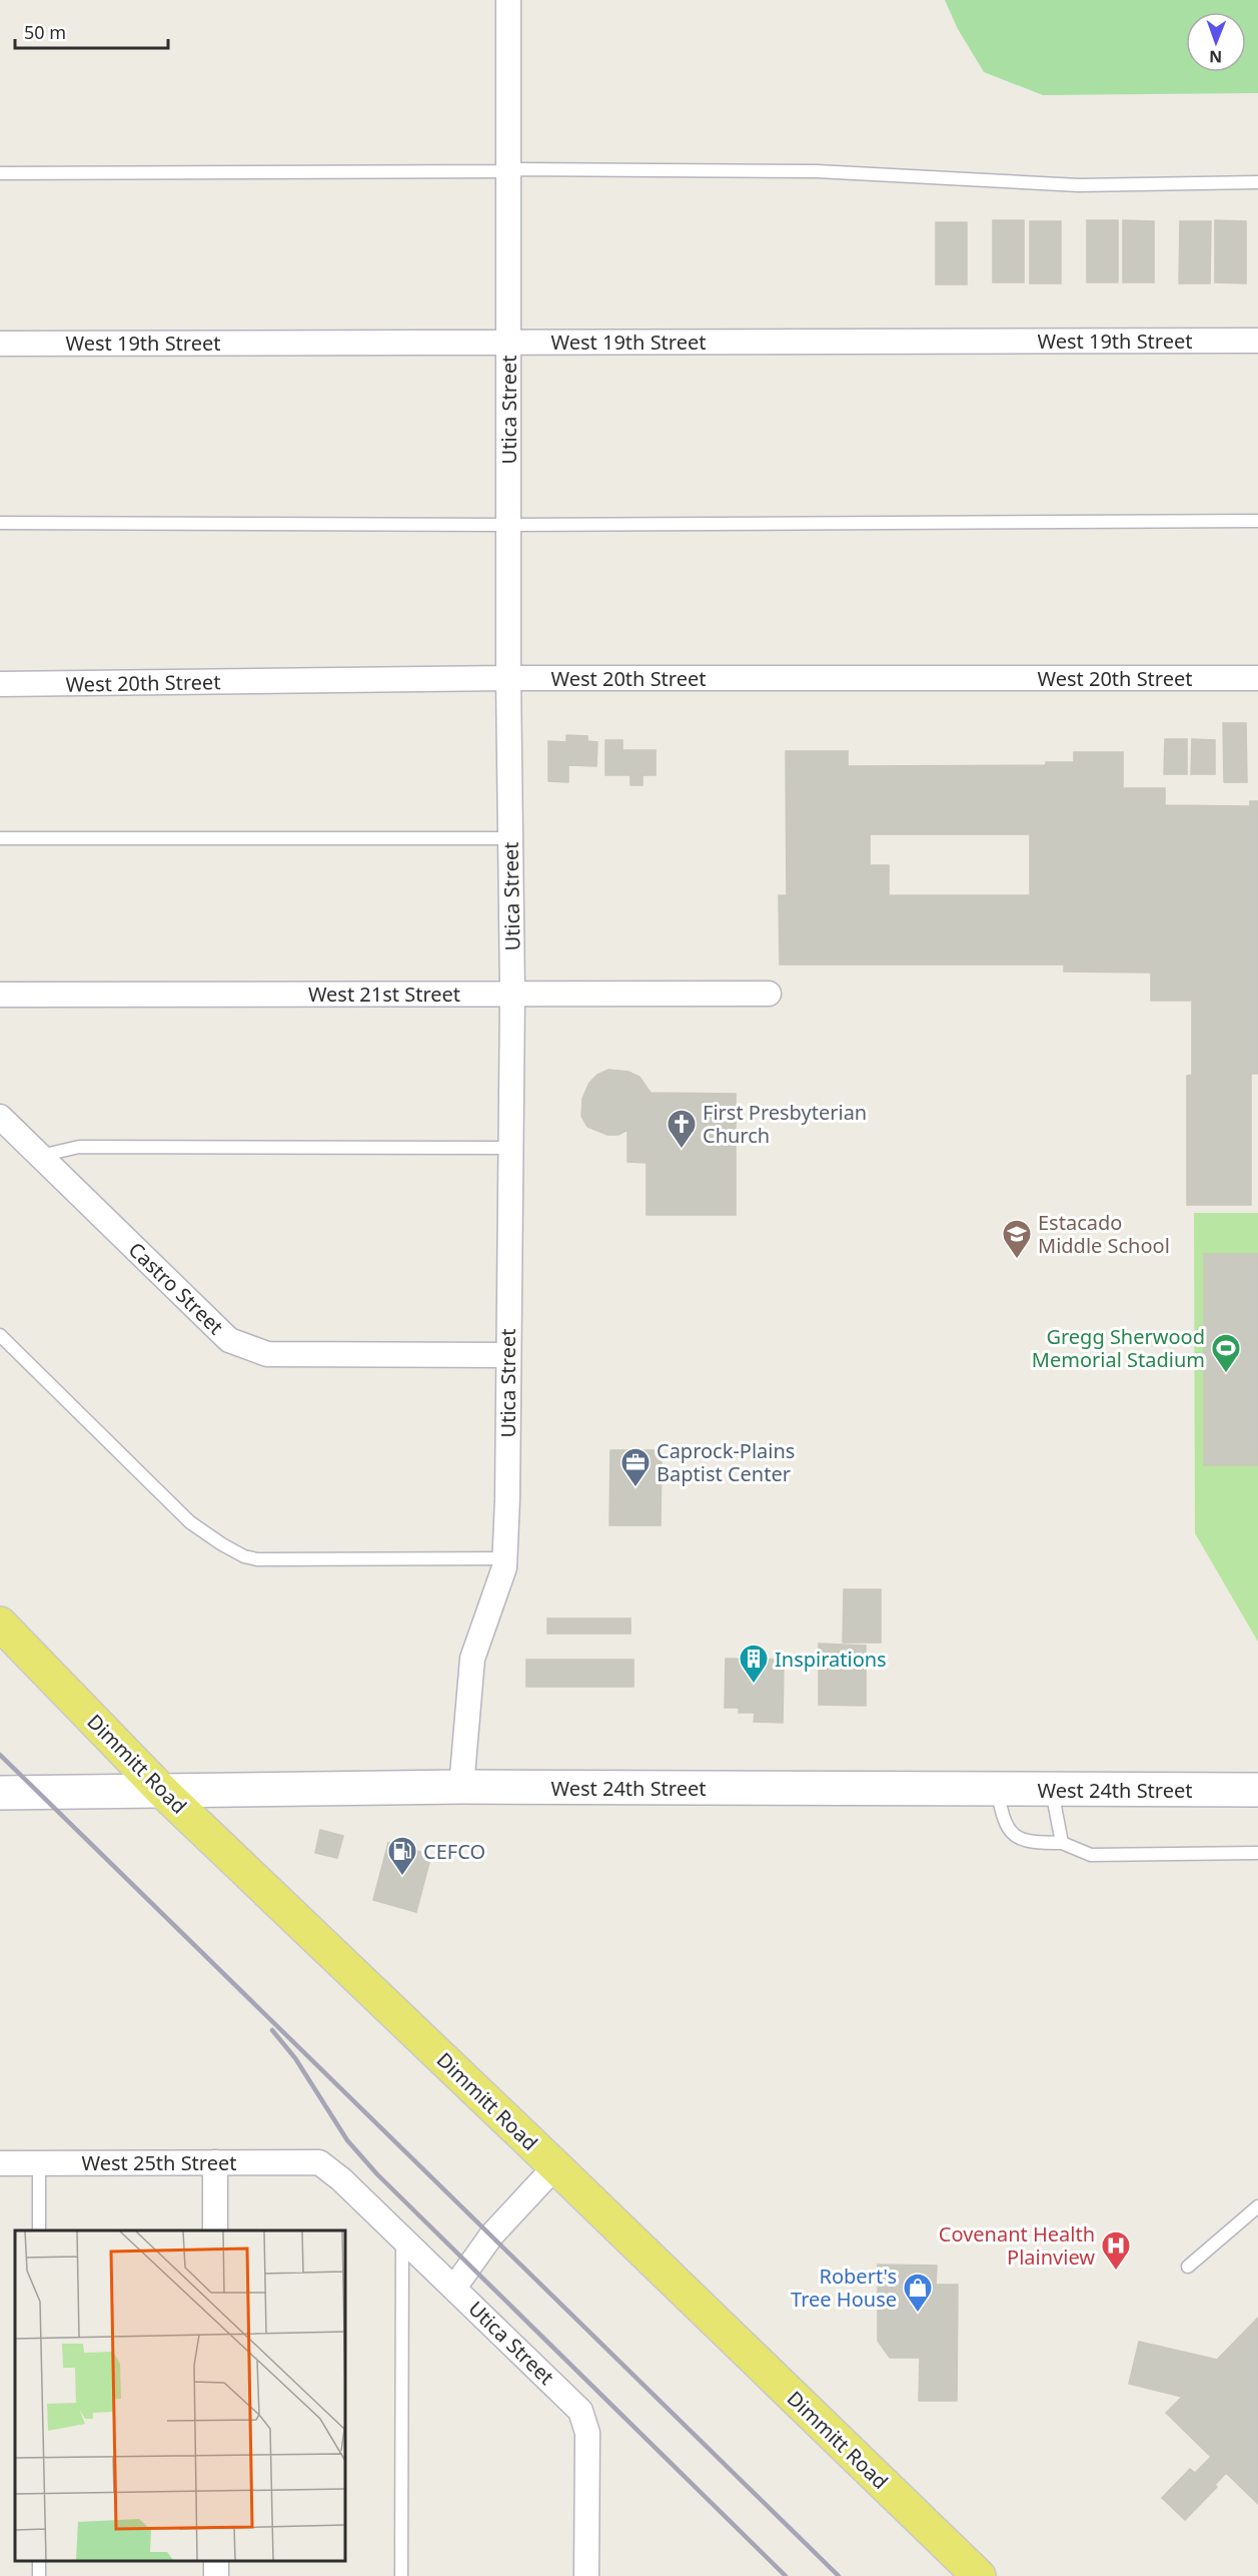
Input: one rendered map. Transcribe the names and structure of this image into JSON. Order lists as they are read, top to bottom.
{
  "streets": {
    "main road": ["Dimmitt Road", "West 24th Street"],
    "street": [
      "West 19th Street",
      "Utica Street",
      "West 20th Street",
      "West 21st Street",
      "Castro Street",
      "West 25th Street"
    ]
  },
  "crossings": [
    ["West 19th Street", "Utica Street"],
    ["Utica Street", "West 20th Street"],
    ["Utica Street", "West 21st Street"],
    ["Utica Street", "Castro Street"],
    ["Utica Street", "West 24th Street"],
    ["Utica Street", "West 25th Street"],
    ["Dimmitt Road", "West 24th Street"]
  ],
  "places": {
    "church": ["First Presbyterian Church"],
    "school or university": ["Estacado Middle School"],
    "sports": ["Gregg Sherwood Memorial Stadium"],
    "office": ["Caprock-Plains Baptist Center"],
    "building": ["Inspirations"],
    "fuel station": ["CEFCO"],
    "hospital": ["Covenant Health Plainview"],
    "shop": ["Robert's Tree House"]
  },
  "scale_bar": "50 m",
  "north": "bottom"
}
